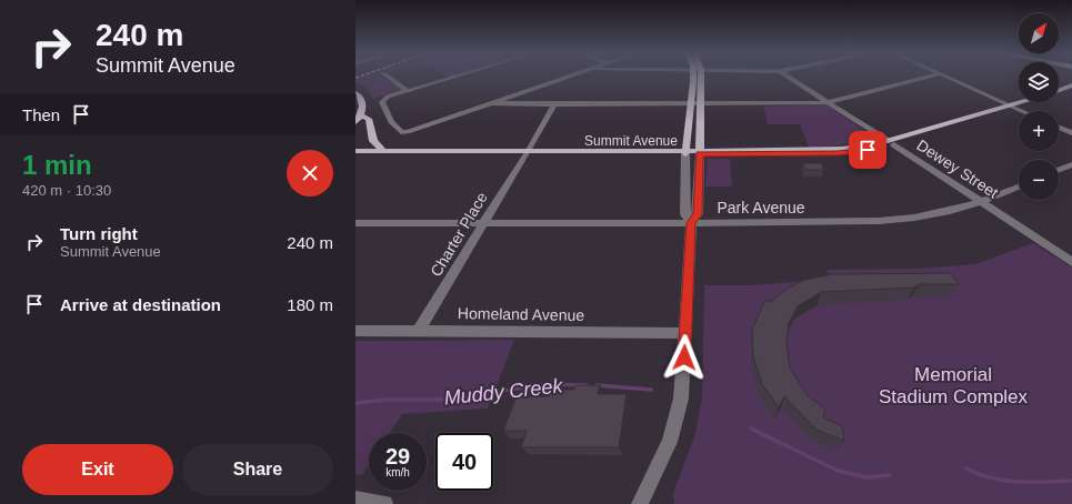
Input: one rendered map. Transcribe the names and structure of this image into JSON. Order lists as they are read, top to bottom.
{
  "streets": {
    "main road": ["Summit Avenue"],
    "street": [
      "Dewey Street",
      "Park Avenue",
      "Charter Place",
      "Homeland Avenue"
    ]
  },
  "crossings": [
    ["Summit Avenue", "Dewey Street"],
    ["Summit Avenue", "Charter Place"],
    ["Dewey Street", "Park Avenue"],
    ["Park Avenue", "Charter Place"],
    ["Charter Place", "Homeland Avenue"]
  ],
  "water": ["Muddy Creek"],
  "parks": ["Memorial Stadium Complex"],
  "north": "top right",
  "page": {
    "turn": ["240 m", "Summit Avenue"],
    "map_buttons": ["+", "−"],
    "then": "Then",
    "heading": ["1 min", "420 m · 10:30"],
    "list": [
      {
        "name": "Turn right",
        "note": "Summit Avenue",
        "value": "240 m"
      },
      {
        "name": "Arrive at destination",
        "value": "180 m"
      }
    ],
    "speed": "29 km/h",
    "limit": "40",
    "buttons": ["Exit", "Share"]
  }
}
